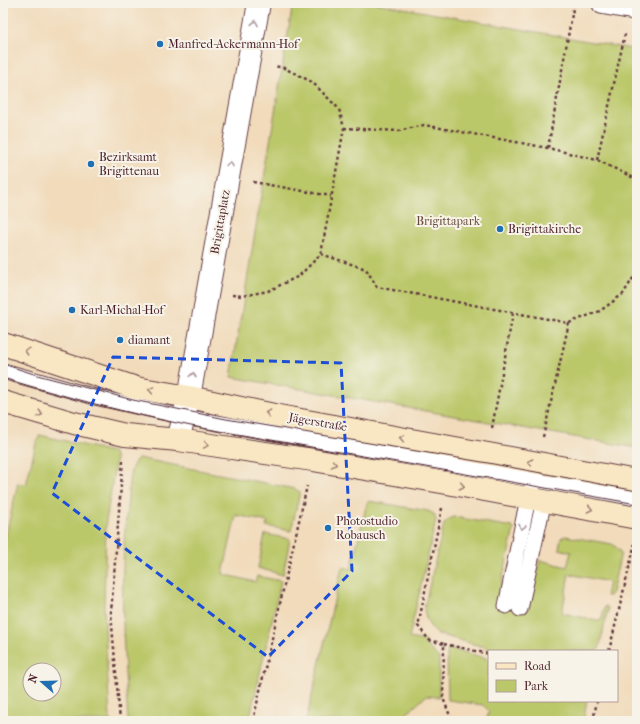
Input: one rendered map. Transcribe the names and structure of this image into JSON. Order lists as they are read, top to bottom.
{
  "streets": {
    "main road": ["Jägerstraße"],
    "street": ["Brigittaplatz"]
  },
  "crossings": [
    ["Brigittaplatz", "Jägerstraße"]
  ],
  "one_way": ["Brigittaplatz"],
  "parks": ["Brigittapark"],
  "places": [
    "Manfred-Ackermann-Hof",
    "Bezirksamt Brigittenau",
    "Brigittakirche",
    "Karl-Michal-Hof",
    "diamant",
    "Photostudio Robausch"
  ],
  "legend": ["Road", "Park"],
  "north": "left"
}
